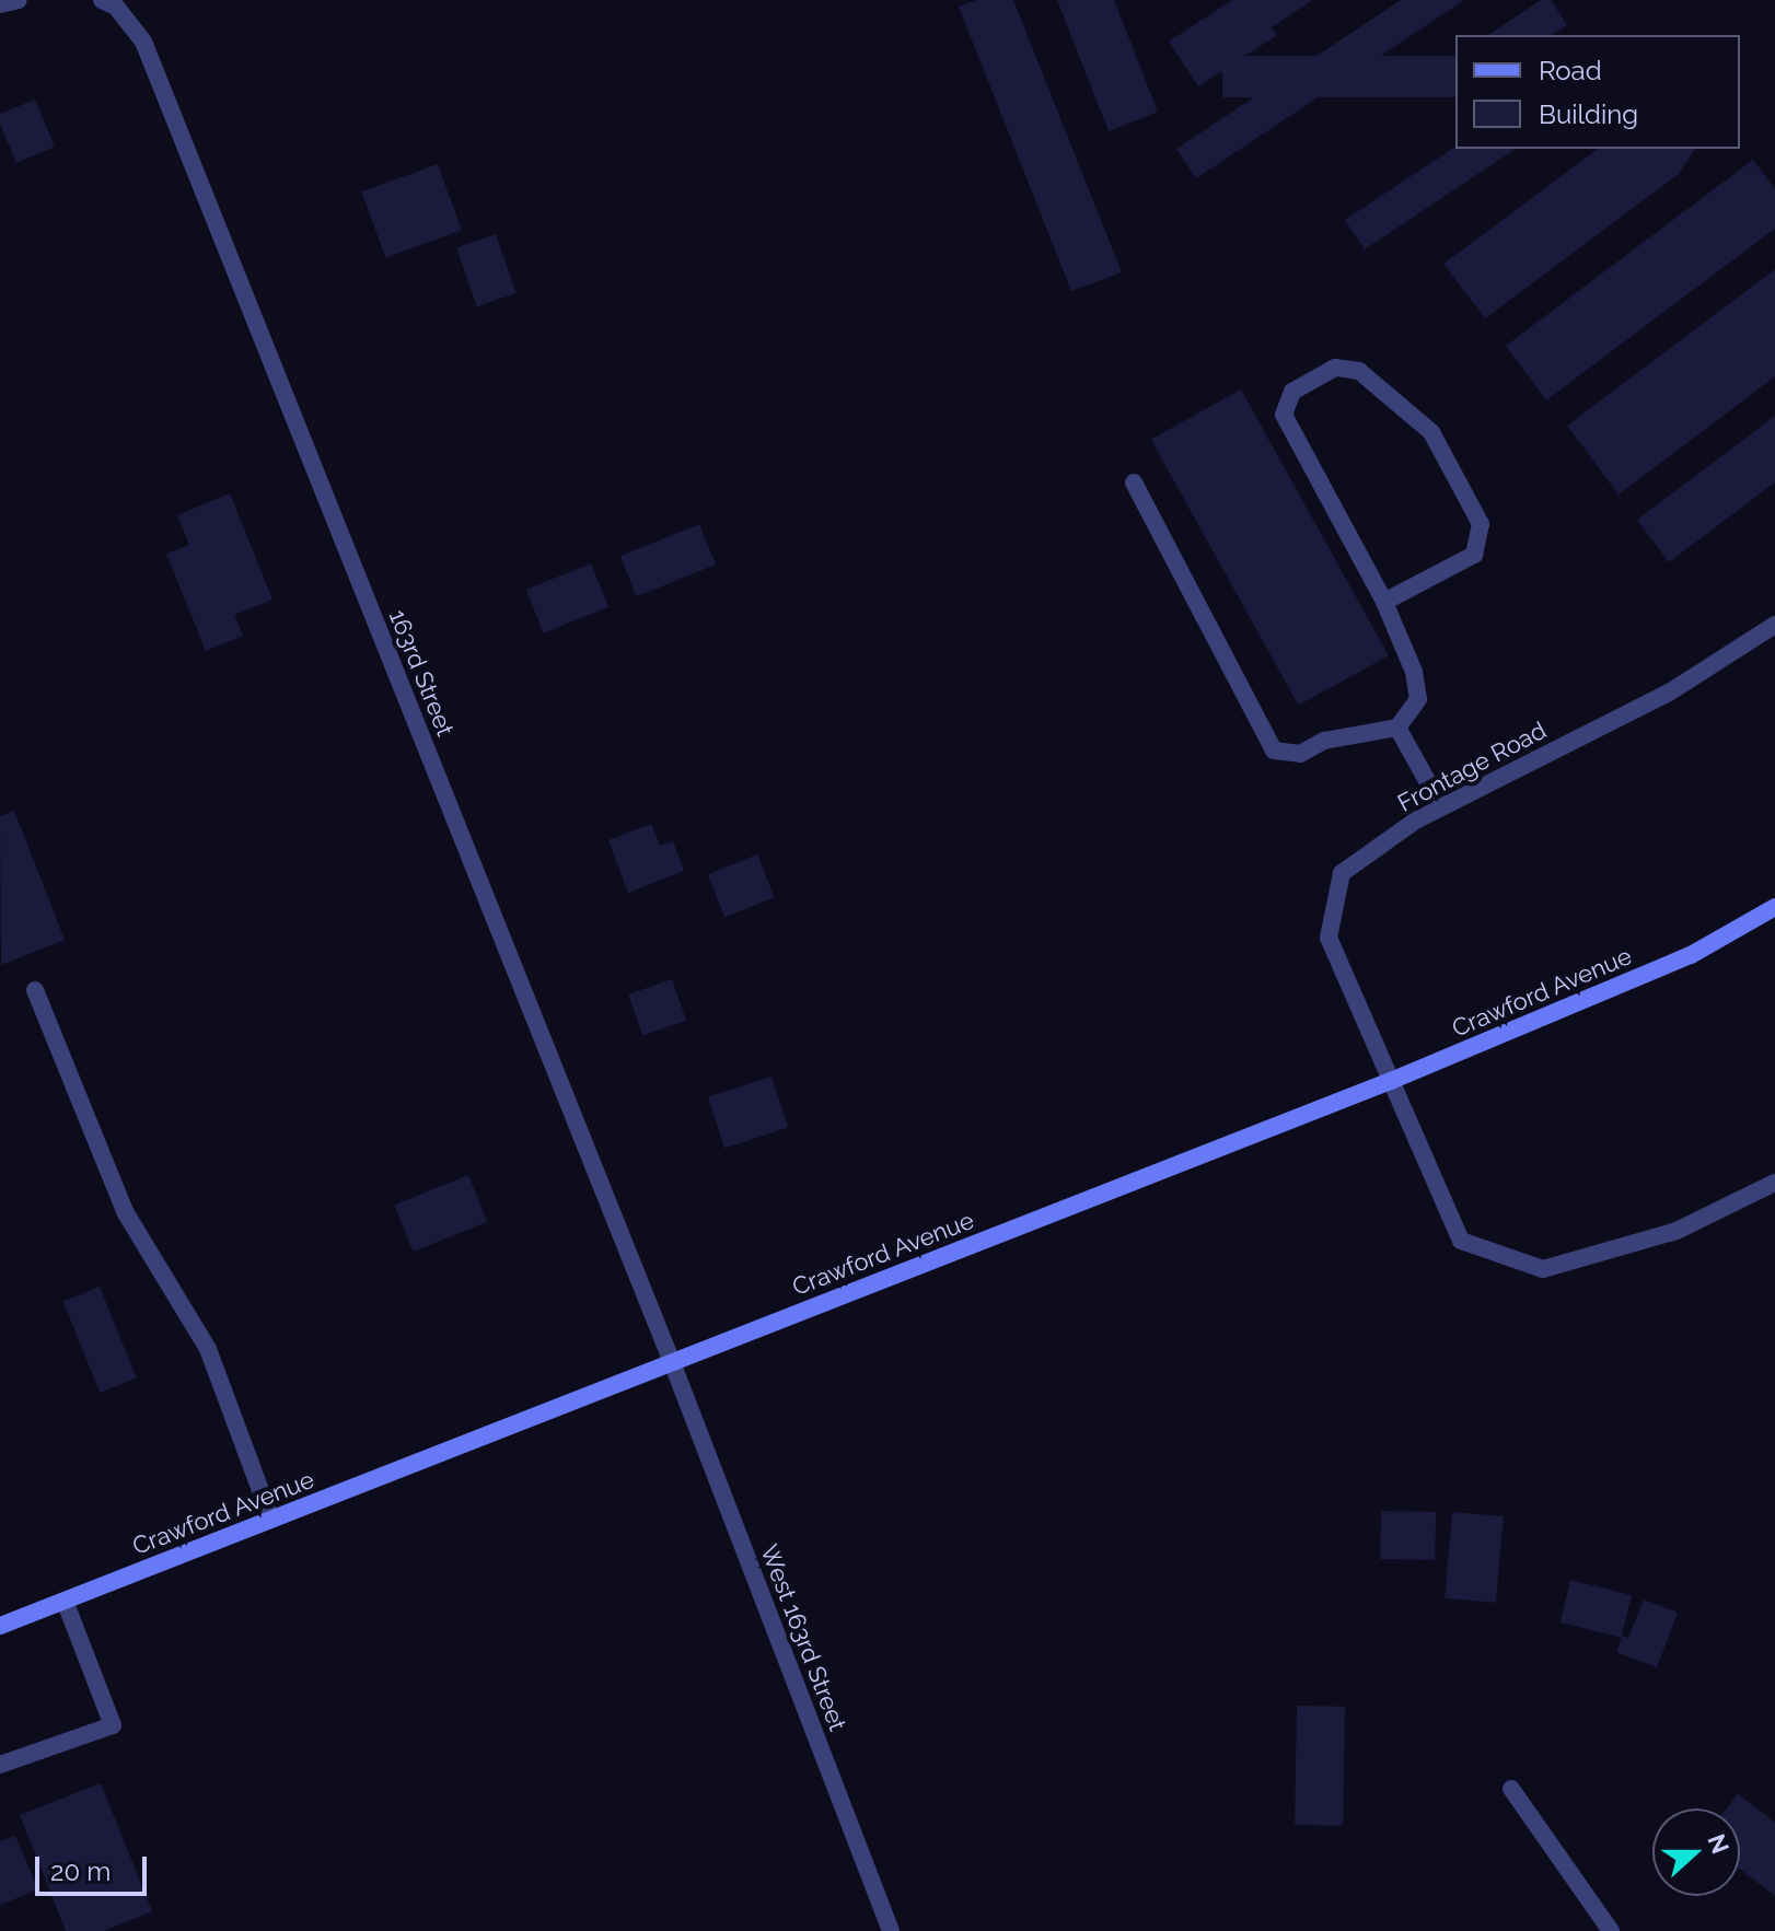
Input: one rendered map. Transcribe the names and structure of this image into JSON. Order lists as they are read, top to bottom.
{
  "streets": {
    "main road": ["Crawford Avenue"],
    "street": ["163rd Street", "Frontage Road", "West 163rd Street"]
  },
  "crossings": [
    ["163rd Street", "Crawford Avenue"],
    ["163rd Street", "West 163rd Street"],
    ["Frontage Road", "Crawford Avenue"],
    ["Crawford Avenue", "West 163rd Street"]
  ],
  "legend": ["Road", "Building"],
  "scale_bar": "20 m",
  "north": "right"
}
